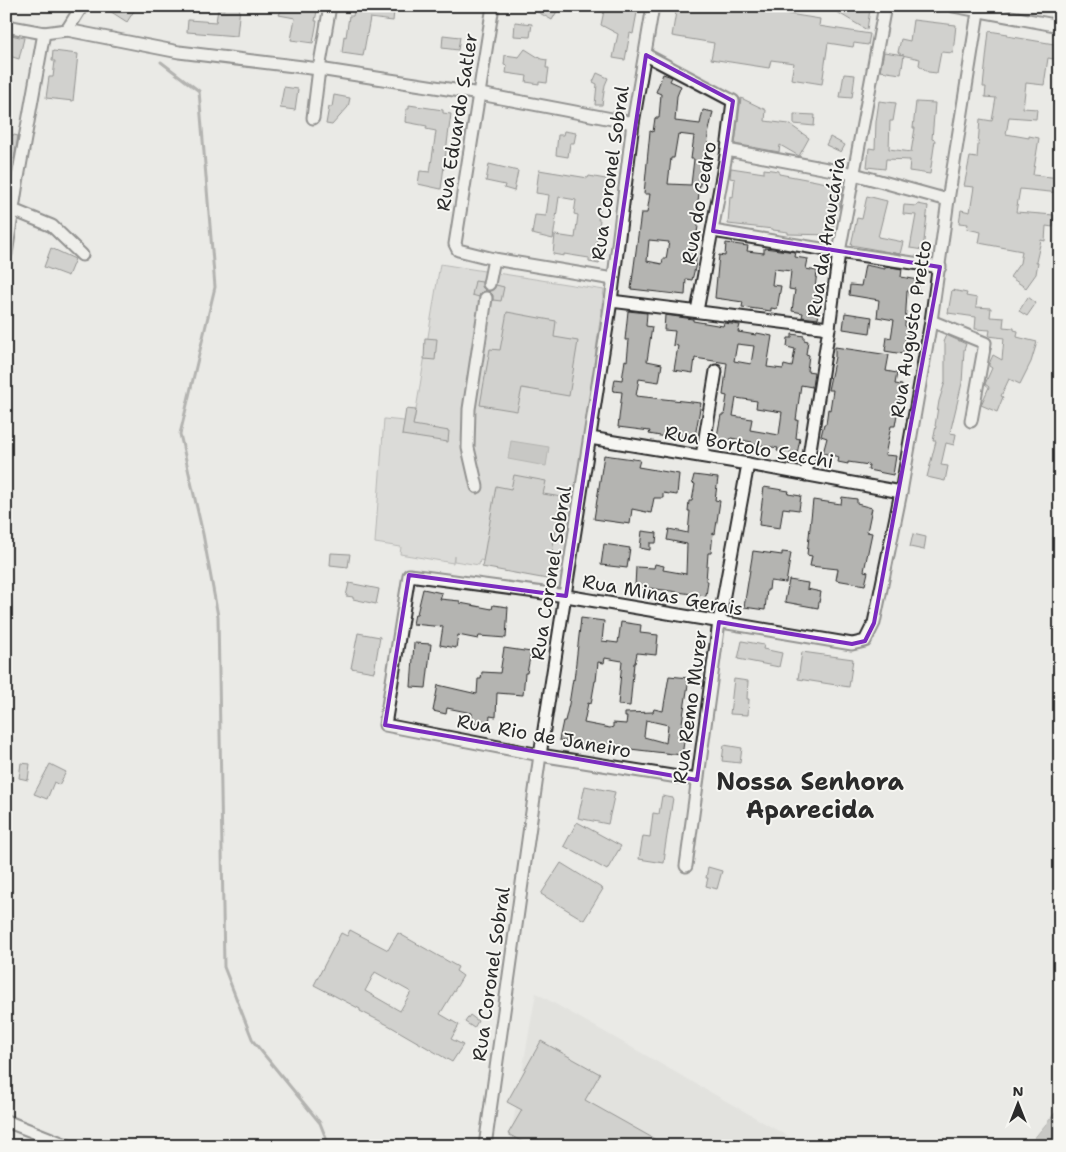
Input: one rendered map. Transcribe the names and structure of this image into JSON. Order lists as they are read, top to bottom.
{
  "streets": {
    "street": [
      "Rua Eduardo Satler",
      "Rua Coronel Sobral",
      "Rua do Cedro",
      "Rua da Araucária",
      "Rua Augusto Pretto",
      "Rua Bortolo Secchi",
      "Rua Minas Gerais",
      "Rua Remo Murer",
      "Rua Rio de Janeiro"
    ]
  },
  "crossings": [
    ["Rua Coronel Sobral", "Rua do Cedro"],
    ["Rua Coronel Sobral", "Rua Bortolo Secchi"],
    ["Rua Coronel Sobral", "Rua Minas Gerais"],
    ["Rua Coronel Sobral", "Rua Rio de Janeiro"],
    ["Rua da Araucária", "Rua Bortolo Secchi"],
    ["Rua Augusto Pretto", "Rua Bortolo Secchi"],
    ["Rua Augusto Pretto", "Rua Minas Gerais"],
    ["Rua Bortolo Secchi", "Rua Remo Murer"],
    ["Rua Minas Gerais", "Rua Remo Murer"],
    ["Rua Minas Gerais", "Rua Rio de Janeiro"],
    ["Rua Remo Murer", "Rua Rio de Janeiro"]
  ],
  "districts": ["Nossa Senhora Aparecida"],
  "north": "top"
}
